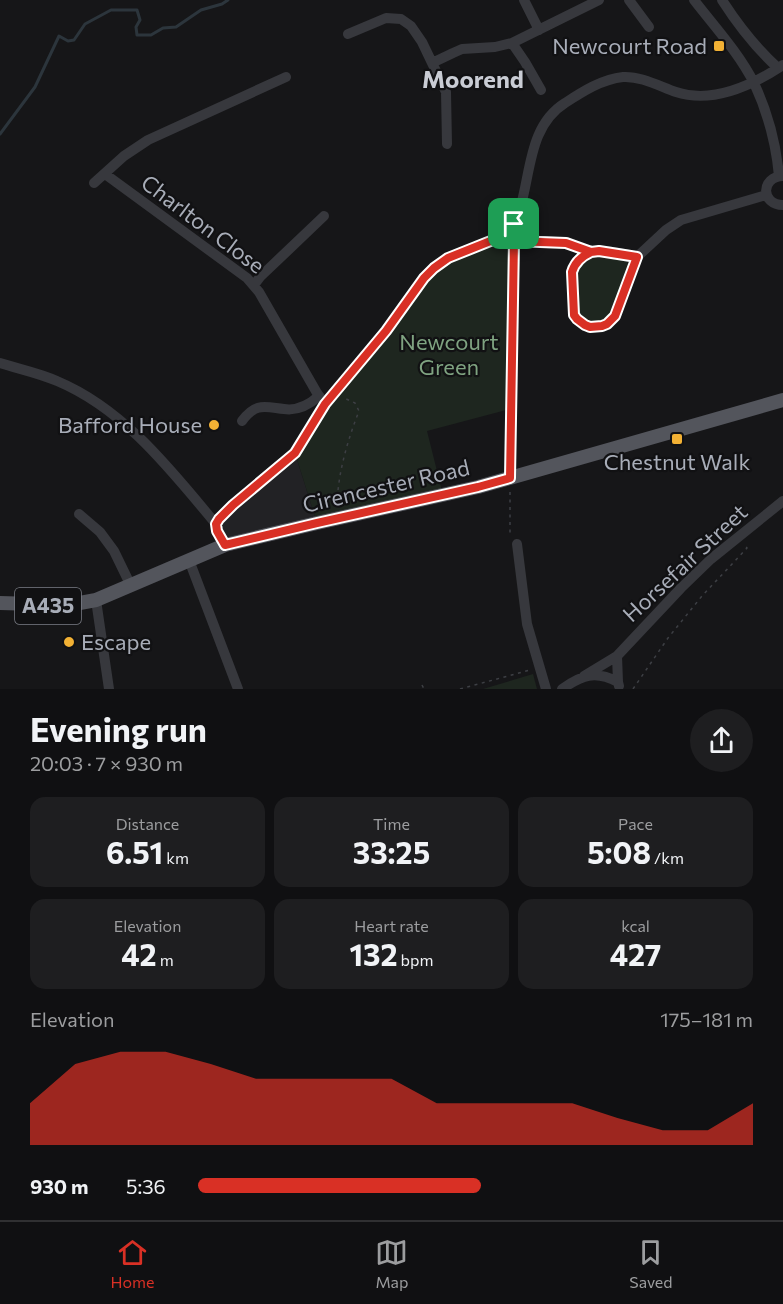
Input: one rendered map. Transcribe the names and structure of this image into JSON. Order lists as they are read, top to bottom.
{
  "streets": {
    "main road": ["Cirencester Road", "A435"],
    "street": ["Charlton Close", "Horsefair Street"]
  },
  "districts": ["Moorend"],
  "parks": ["Newcourt Green"],
  "places": {
    "transit": ["Newcourt Road", "Chestnut Walk"],
    "other": ["Bafford House", "Escape"]
  },
  "page": {
    "heading": ["Evening run", "20:03 · 7 × 930 m"],
    "stats": [
      ["Distance", "6.51 km"],
      ["Time", "33:25"],
      ["Pace", "5:08 /km"],
      ["Elevation", "42 m"],
      ["Heart rate", "132 bpm"],
      ["kcal", "427"]
    ],
    "chart": ["Elevation", "175–181 m"],
    "list": [
      {
        "name": "930 m",
        "note": "5:36"
      }
    ],
    "tabs": ["Home", "Map", "Saved"]
  }
}
